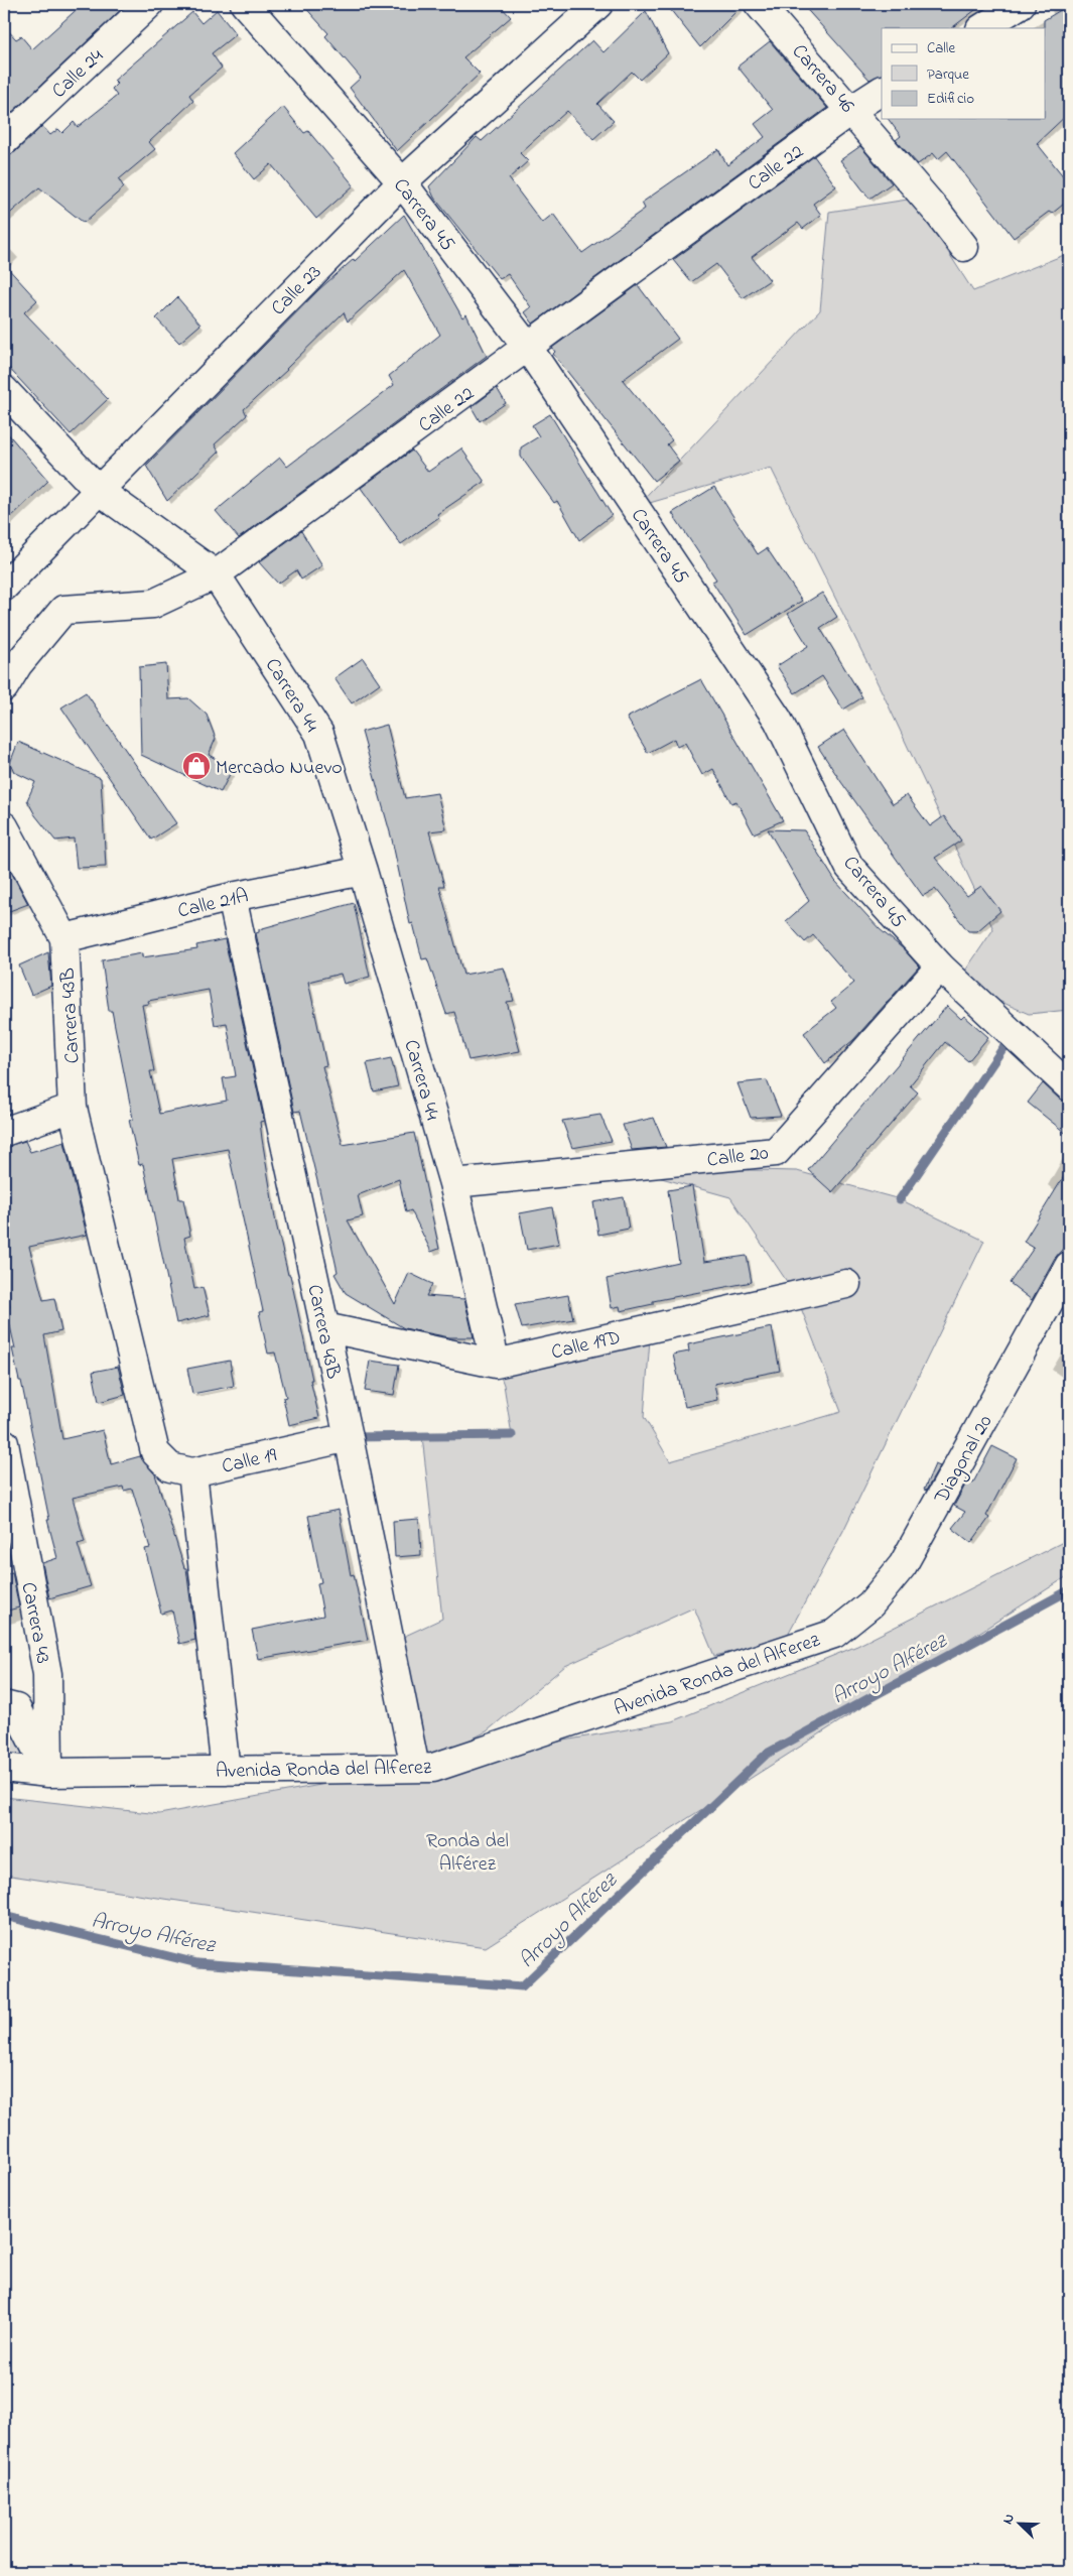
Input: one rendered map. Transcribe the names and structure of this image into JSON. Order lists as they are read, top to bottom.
{
  "streets": {
    "street": [
      "Calle 24",
      "Carrera 46",
      "Calle 22",
      "Carrera 45",
      "Calle 23",
      "Carrera 44",
      "Calle 21A",
      "Carrera 43B",
      "Calle 20",
      "Calle 19D",
      "Diagonal 20",
      "Calle 19",
      "Carrera 43",
      "Avenida Ronda del Alferez"
    ]
  },
  "crossings": [
    ["Carrera 46", "Calle 22"],
    ["Calle 22", "Carrera 45"],
    ["Calle 22", "Carrera 44"],
    ["Carrera 45", "Calle 23"],
    ["Carrera 45", "Calle 20"],
    ["Calle 23", "Carrera 44"],
    ["Carrera 44", "Calle 21A"],
    ["Carrera 44", "Calle 20"],
    ["Carrera 44", "Calle 19D"],
    ["Calle 21A", "Carrera 43B"],
    ["Carrera 43B", "Calle 19D"],
    ["Carrera 43B", "Calle 19"],
    ["Carrera 43B", "Avenida Ronda del Alferez"],
    ["Diagonal 20", "Avenida Ronda del Alferez"],
    ["Carrera 43", "Avenida Ronda del Alferez"]
  ],
  "water": ["Arroyo Alférez"],
  "parks": ["Ronda del Alférez"],
  "places": {
    "shop": ["Mercado Nuevo"]
  },
  "legend": ["Calle", "Parque", "Edificio"],
  "north": "top left"
}
